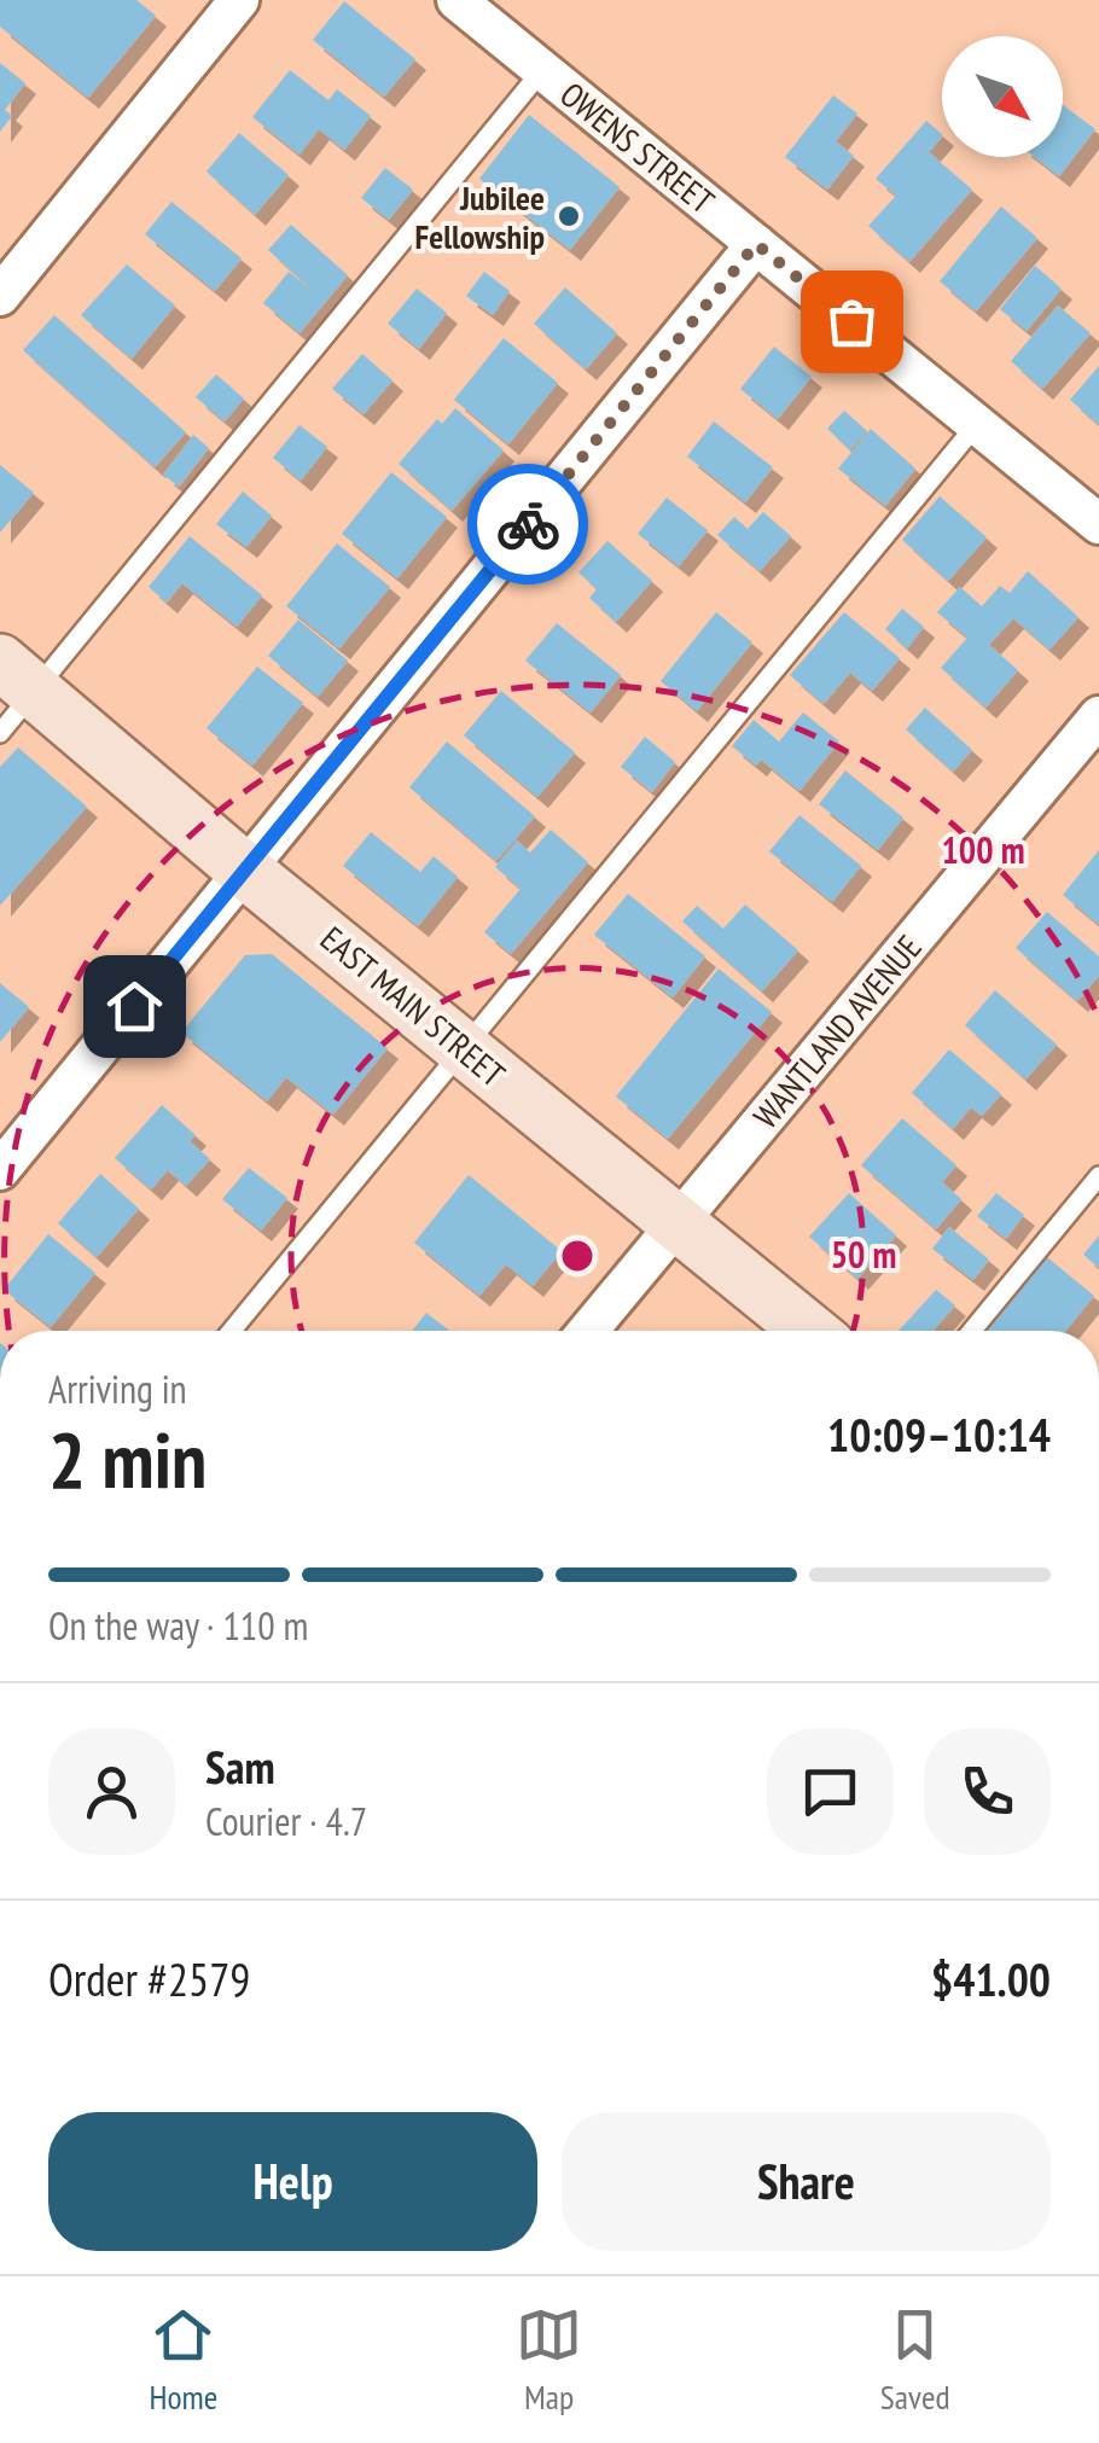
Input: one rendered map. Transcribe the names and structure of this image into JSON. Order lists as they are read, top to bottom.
{
  "streets": {
    "street": ["OWENS STREET", "EAST MAIN STREET", "WANTLAND AVENUE"]
  },
  "crossings": [
    ["EAST MAIN STREET", "WANTLAND AVENUE"]
  ],
  "places": ["Jubilee Fellowship"],
  "north": "bottom right",
  "page": {
    "heading": ["2 min", "Arriving in", "10:09–10:14"],
    "panel": [
      "Sam",
      "Courier · 4.7",
      "Order #2579",
      "$41.00"
    ],
    "bar": "On the way · 110 m",
    "buttons": ["Help", "Share"],
    "tabs": ["Home", "Map", "Saved"]
  },
  "rings": ["100 m", "50 m"]
}
